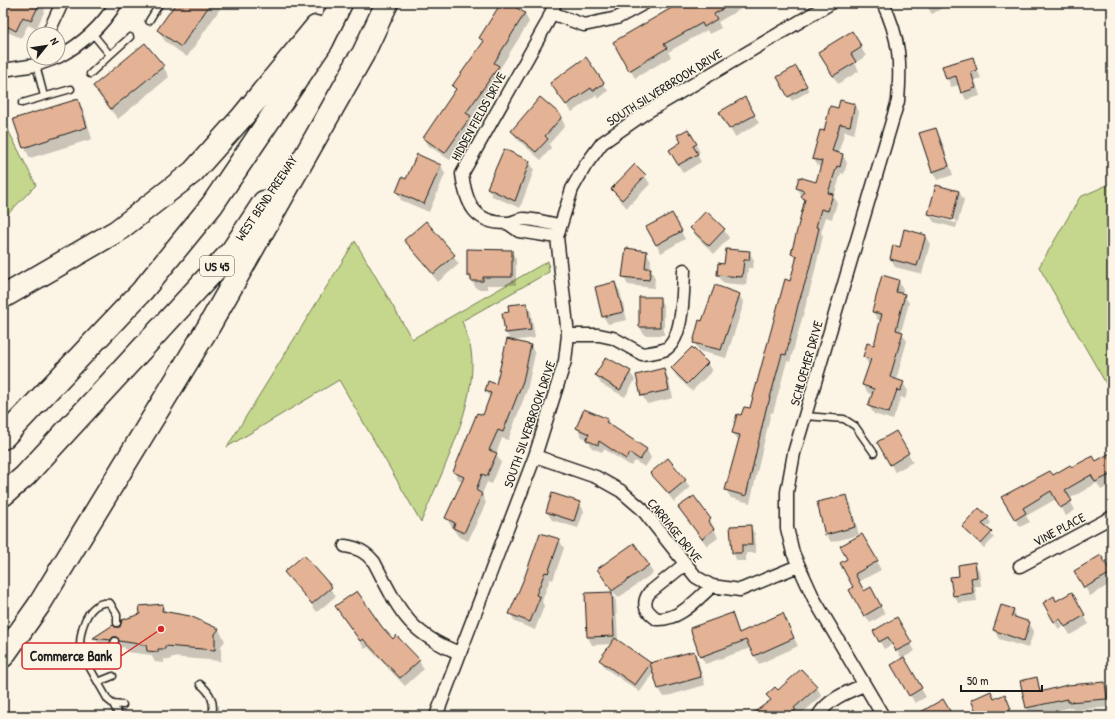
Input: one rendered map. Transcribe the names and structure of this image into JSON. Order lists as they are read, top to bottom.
{
  "streets": {
    "highway": ["WEST BEND FREEWAY", "US 45"],
    "street": [
      "SOUTH SILVERBROOK DRIVE",
      "HIDDEN FIELDS DRIVE",
      "SCHLOEMER DRIVE",
      "VINE PLACE",
      "CARRIAGE DRIVE"
    ]
  },
  "crossings": [
    ["SOUTH SILVERBROOK DRIVE", "HIDDEN FIELDS DRIVE"],
    ["SOUTH SILVERBROOK DRIVE", "CARRIAGE DRIVE"],
    ["SCHLOEMER DRIVE", "CARRIAGE DRIVE"]
  ],
  "places": ["Commerce Bank"],
  "scale_bar": "50 m",
  "north": "top right"
}
